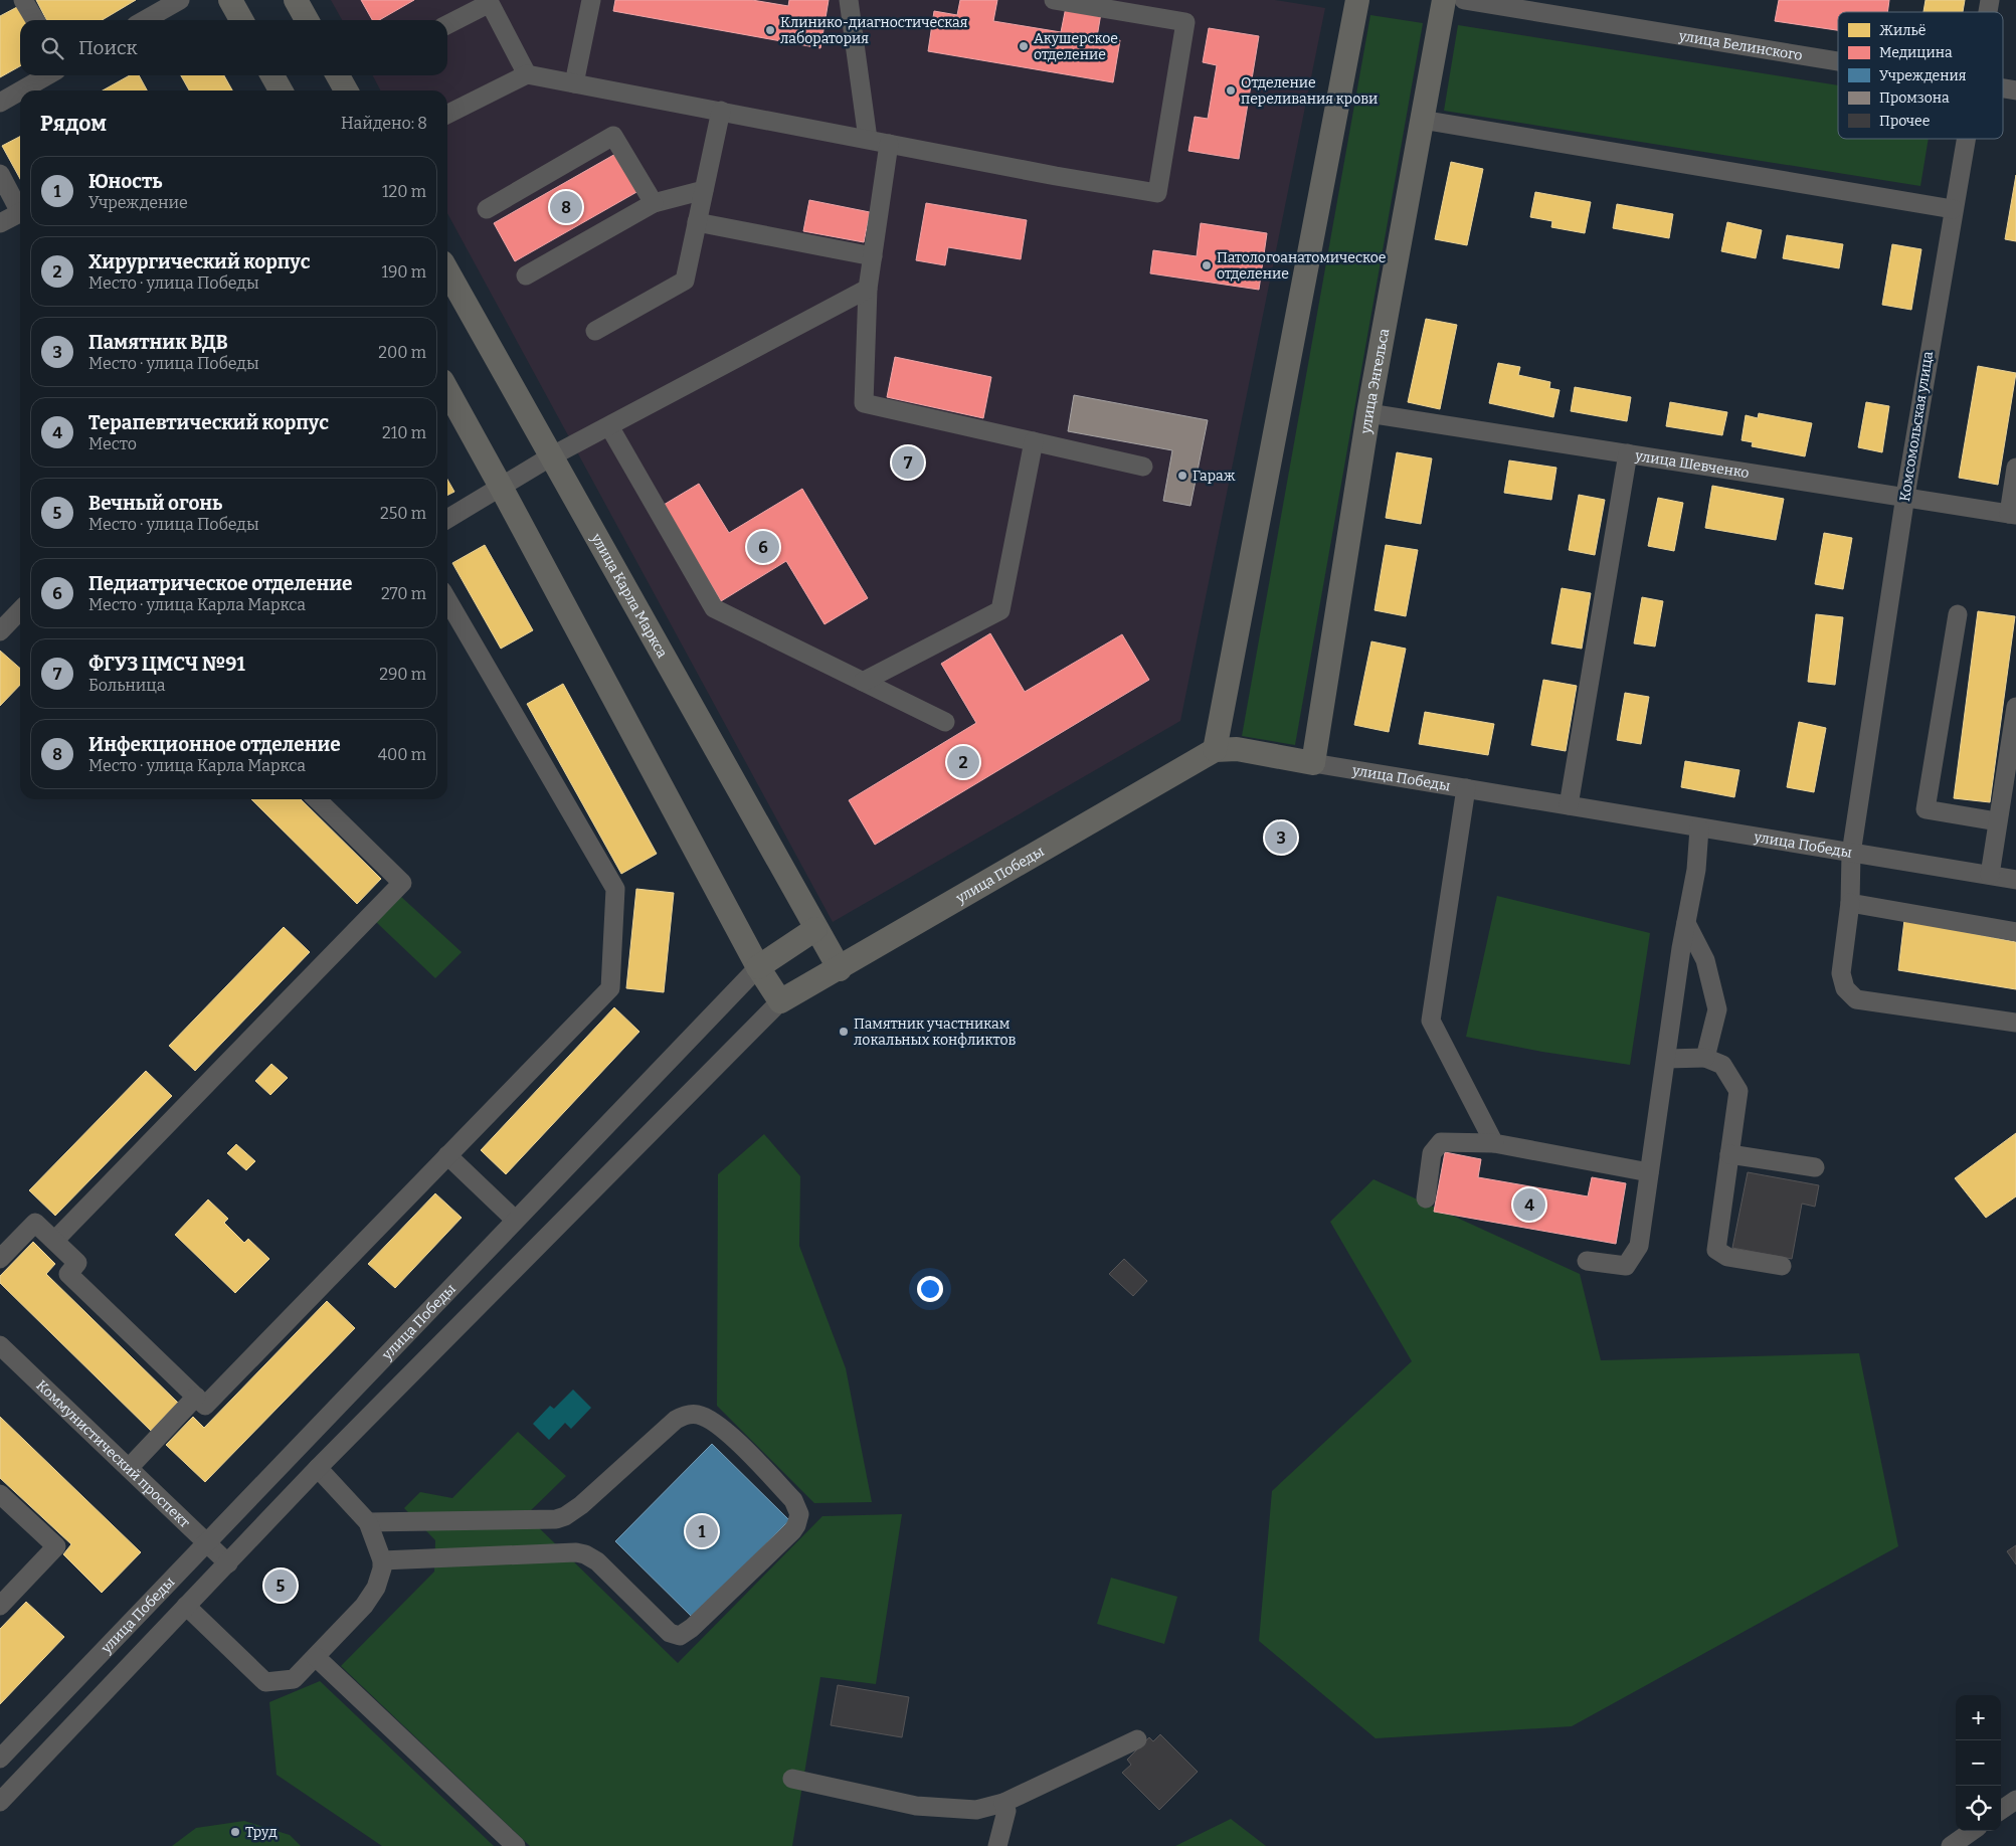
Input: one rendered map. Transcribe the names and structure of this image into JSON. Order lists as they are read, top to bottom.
{
  "streets": {
    "main road": ["улица Энгельса", "улица Карла Маркса", "улица Победы"],
    "street": [
      "улица Белинского",
      "Комсомольская улица",
      "улица Шевченко",
      "Коммунистический проспект"
    ]
  },
  "crossings": [
    ["улица Энгельса", "улица Шевченко"],
    ["улица Энгельса", "улица Победы"],
    ["Комсомольская улица", "улица Шевченко"],
    ["Комсомольская улица", "улица Победы"],
    ["улица Карла Маркса", "улица Победы"],
    ["улица Победы", "Коммунистический проспект"]
  ],
  "places": [
    "Клинико-диагностическая лаборатория",
    "Акушерское отделение",
    "Отделение переливания крови",
    "Патологоанатомическое отделение",
    "Гараж",
    "Памятник участникам локальных конфликтов",
    "Труд"
  ],
  "legend": [
    "Жильё",
    "Медицина",
    "Учреждения",
    "Промзона",
    "Прочее"
  ],
  "page": {
    "search": "Поиск",
    "heading": ["Рядом", "Найдено: 8"],
    "list": [
      {
        "mark": "1",
        "name": "Юность",
        "note": "Учреждение",
        "value": "120 m"
      },
      {
        "mark": "2",
        "name": "Хирургический корпус",
        "note": "Место · улица Победы",
        "value": "190 m"
      },
      {
        "mark": "3",
        "name": "Памятник ВДВ",
        "note": "Место · улица Победы",
        "value": "200 m"
      },
      {
        "mark": "4",
        "name": "Терапевтический корпус",
        "note": "Место",
        "value": "210 m"
      },
      {
        "mark": "5",
        "name": "Вечный огонь",
        "note": "Место · улица Победы",
        "value": "250 m"
      },
      {
        "mark": "6",
        "name": "Педиатрическое отделение",
        "note": "Место · улица Карла Маркса",
        "value": "270 m"
      },
      {
        "mark": "7",
        "name": "ФГУЗ ЦМСЧ №91",
        "note": "Больница",
        "value": "290 m"
      },
      {
        "mark": "8",
        "name": "Инфекционное отделение",
        "note": "Место · улица Карла Маркса",
        "value": "400 m"
      }
    ],
    "pins": [
      "8",
      "7",
      "6",
      "2",
      "3",
      "4",
      "1",
      "5"
    ],
    "map_buttons": ["+", "−"]
  }
}
